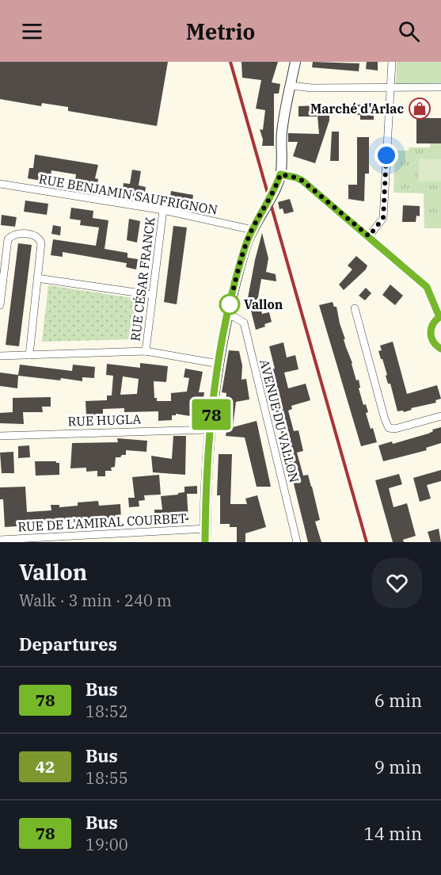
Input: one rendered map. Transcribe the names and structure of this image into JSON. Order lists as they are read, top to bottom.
{
  "streets": {
    "street": [
      "RUE BENJAMIN SAUFRIGNON",
      "RUE CÉSAR FRANCK",
      "RUE HUGLA",
      "AVENUE DU VALLON",
      "RUE DE L'AMIRAL COURBET"
    ]
  },
  "crossings": [
    ["RUE BENJAMIN SAUFRIGNON", "RUE CÉSAR FRANCK"]
  ],
  "places": {
    "shop": ["Marché d'Arlac"],
    "other": ["Vallon"]
  },
  "lines": ["bus line 78"],
  "page": {
    "header": "Metrio",
    "on_map": "78",
    "heading": [
      ["Vallon", "Walk · 3 min · 240 m"],
      "Departures"
    ],
    "list": [
      {
        "mark": "78",
        "name": "Bus",
        "note": "18:52",
        "value": "6 min"
      },
      {
        "mark": "42",
        "name": "Bus",
        "note": "18:55",
        "value": "9 min"
      },
      {
        "mark": "78",
        "name": "Bus",
        "note": "19:00",
        "value": "14 min"
      }
    ]
  }
}
